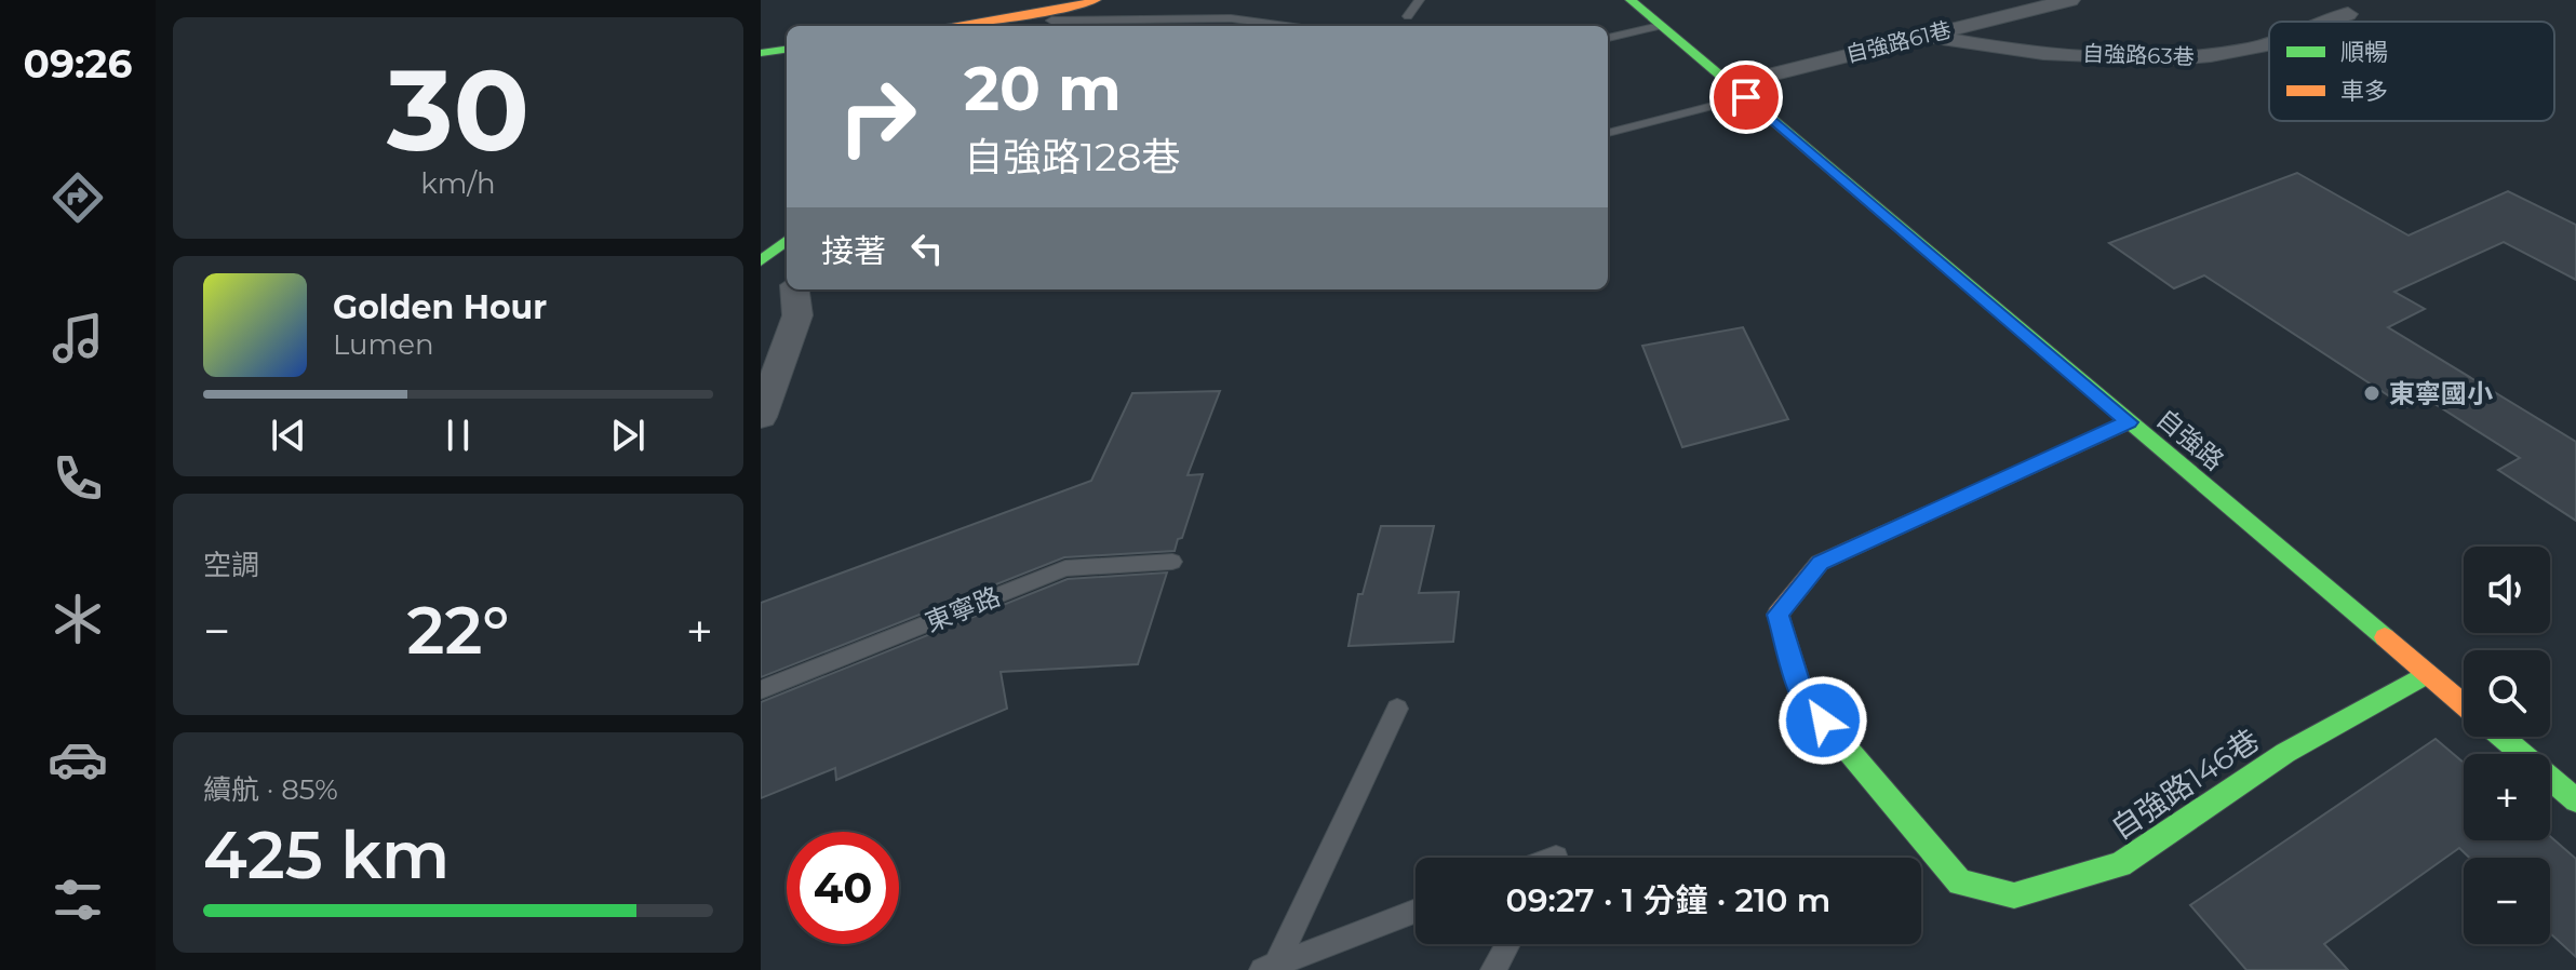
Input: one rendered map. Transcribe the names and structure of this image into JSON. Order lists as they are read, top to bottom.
{
  "streets": {
    "street": [
      "自強路61巷",
      "自強路63巷",
      "自強路",
      "自強路146巷"
    ],
    "lane": ["東寧路"]
  },
  "crossings": [
    ["自強路61巷", "自強路63巷"],
    ["自強路61巷", "自強路"],
    ["自強路", "自強路146巷"]
  ],
  "places": ["東寧國小"],
  "legend": ["順暢", "車多"],
  "page": {
    "tabs": "09:26",
    "tile": [
      ["30", "km/h"],
      "空調",
      ["續航 · 85%", "425 km"]
    ],
    "turn": ["20 m", "自強路128巷"],
    "then": "接著",
    "song": ["Golden Hour", "Lumen"],
    "map_buttons": ["+", "−"],
    "heat": ["−", "22°", "+"],
    "limit": "40",
    "trip": "09:27 · 1 分鐘 · 210 m"
  }
}
